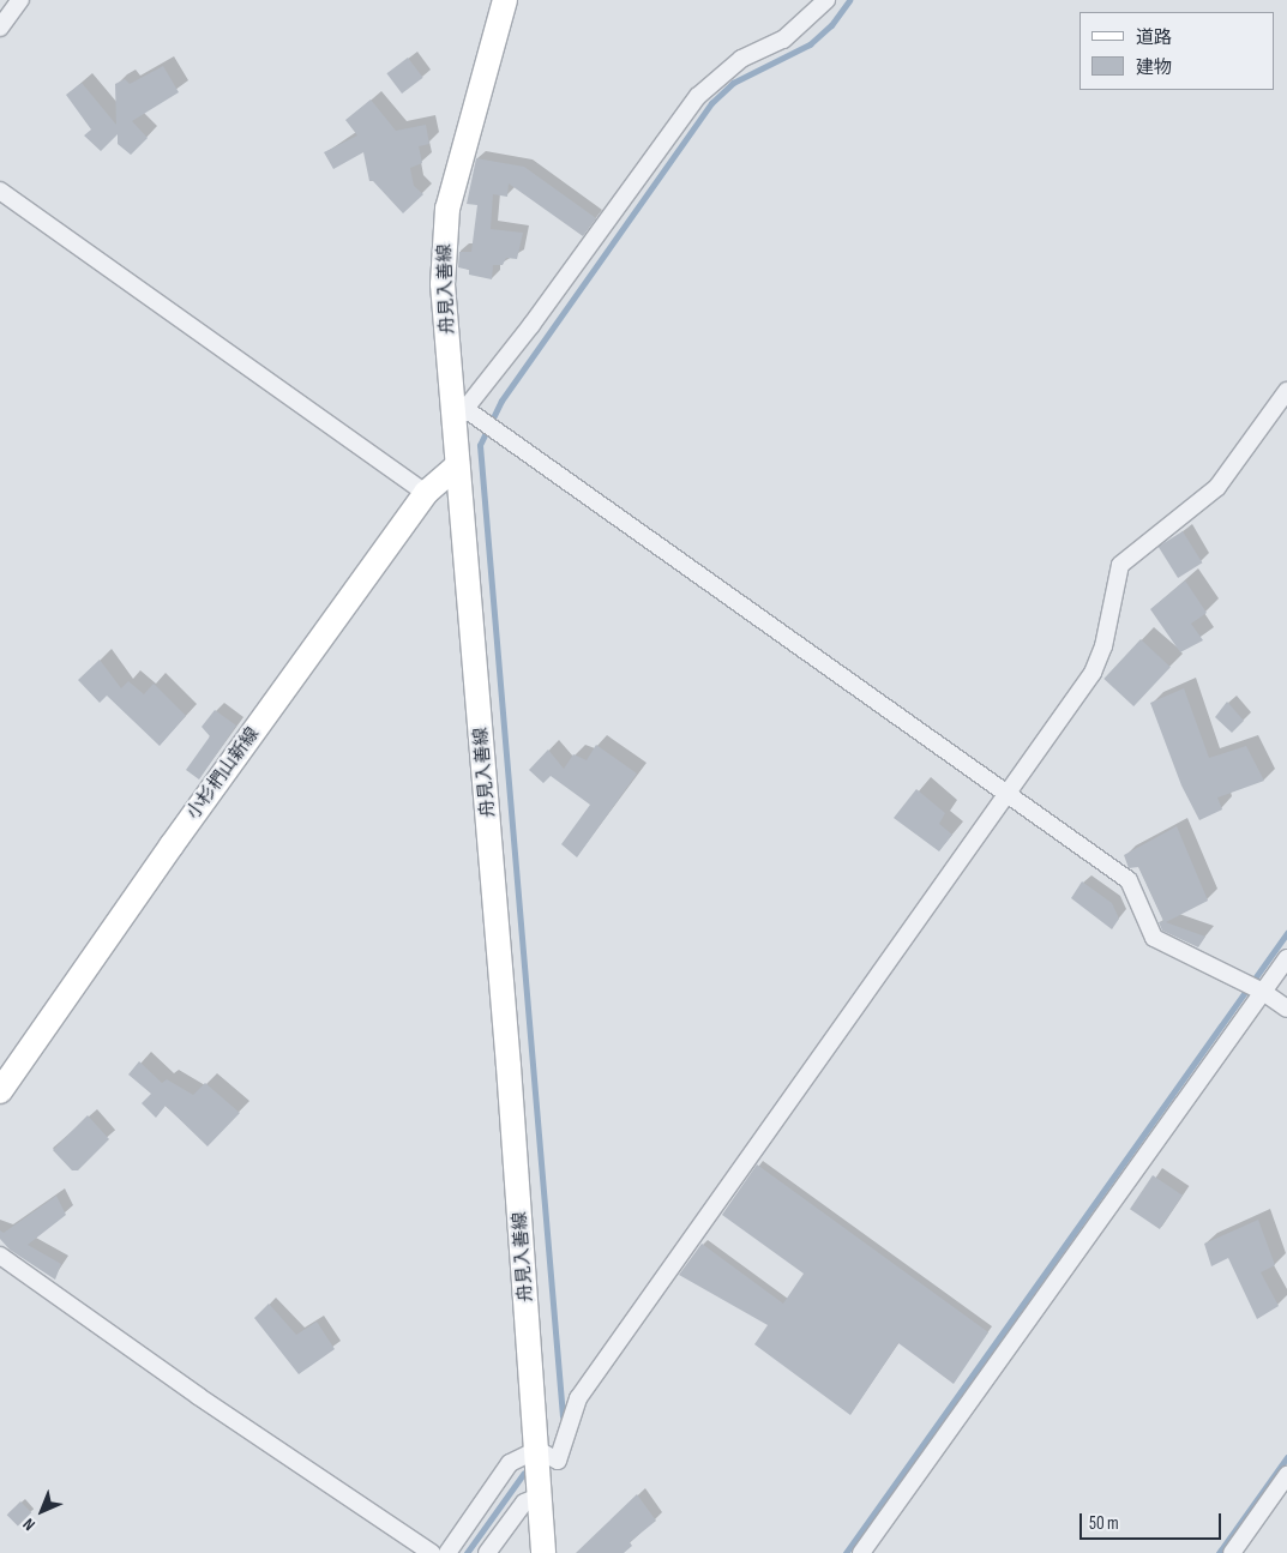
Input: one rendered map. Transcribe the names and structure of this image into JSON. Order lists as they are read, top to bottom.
{
  "streets": {
    "main road": ["舟見入善線", "小杉椚山新線"]
  },
  "crossings": [
    ["舟見入善線", "小杉椚山新線"]
  ],
  "legend": ["道路", "建物"],
  "scale_bar": "50 m",
  "north": "bottom left"
}
